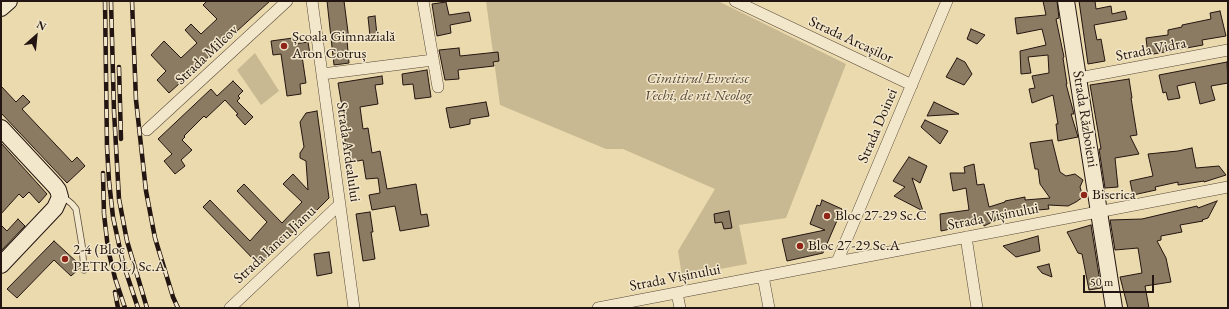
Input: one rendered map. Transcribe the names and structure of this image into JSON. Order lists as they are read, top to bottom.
{
  "streets": {
    "street": [
      "Strada Arcașilor",
      "Strada Vidra",
      "Strada Milcov",
      "Strada Războieni",
      "Strada Doinei",
      "Strada Ardealului",
      "Strada Vișinului",
      "Strada Iancu Jianu"
    ]
  },
  "crossings": [
    ["Strada Arcașilor", "Strada Doinei"],
    ["Strada Vidra", "Strada Războieni"],
    ["Strada Războieni", "Strada Vișinului"],
    ["Strada Doinei", "Strada Vișinului"],
    ["Strada Ardealului", "Strada Iancu Jianu"]
  ],
  "parks": ["Cimitirul Evreiesc Vechi, de rit Neolog"],
  "places": [
    "Școala Gimnazială Aron Cotruș",
    "Biserica",
    "Bloc 27-29 Sc.C",
    "Bloc 27-29 Sc.A",
    "2-4 (Bloc PETROL) Sc.A"
  ],
  "scale_bar": "50 m",
  "north": "top right"
}
